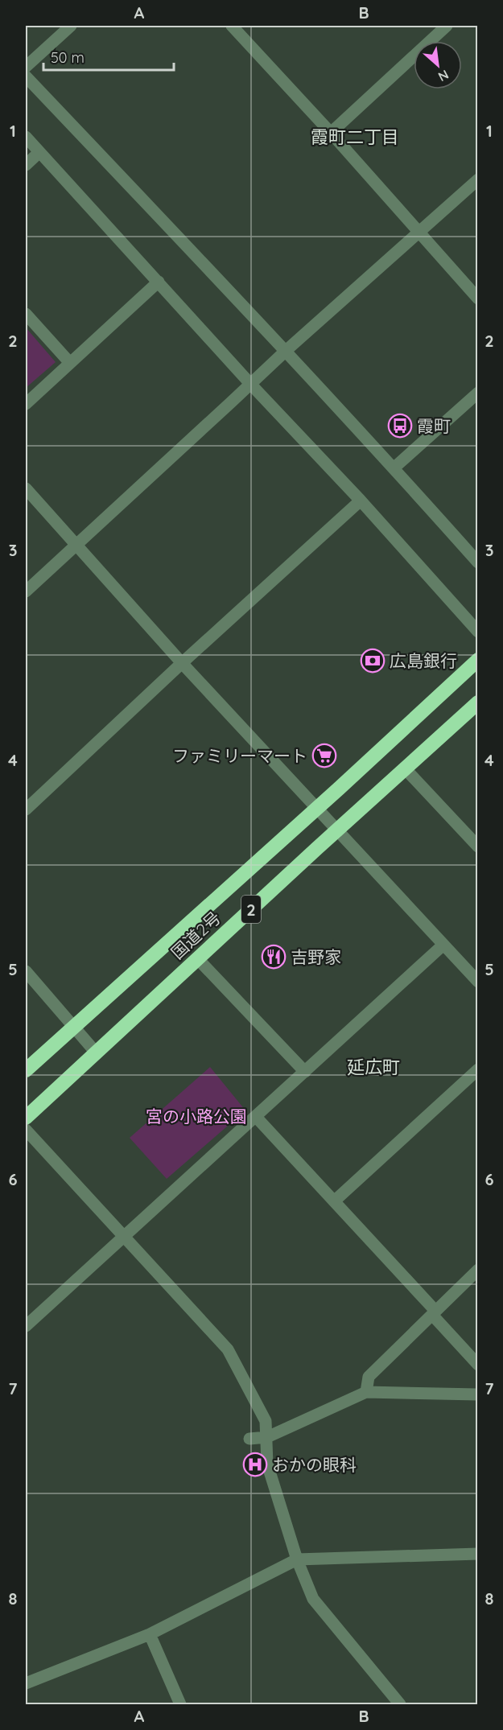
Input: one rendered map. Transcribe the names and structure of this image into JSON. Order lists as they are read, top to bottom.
{
  "streets": {
    "highway": ["2", "国道2号"]
  },
  "districts": ["霞町二丁目", "延広町"],
  "parks": ["宮の小路公園"],
  "places": {
    "bus stop": ["霞町"],
    "bank": ["広島銀行"],
    "supermarket": ["ファミリーマート"],
    "restaurant": ["吉野家"],
    "hospital": ["おかの眼科"]
  },
  "scale_bar": "50 m",
  "north": "bottom right",
  "grid": {
    "columns": ["A", "B"],
    "rows": [
      "1",
      "2",
      "3",
      "4",
      "5",
      "6",
      "7",
      "8"
    ]
  }
}
